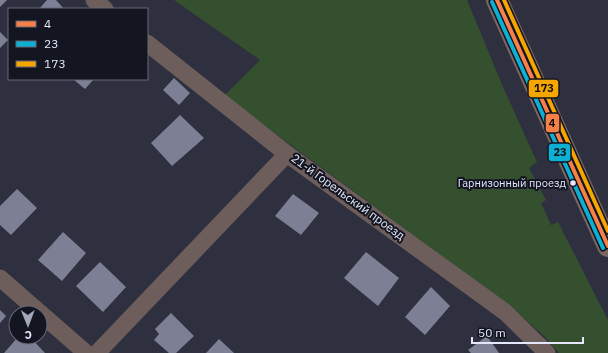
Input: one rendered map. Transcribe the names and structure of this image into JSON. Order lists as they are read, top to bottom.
{
  "streets": {
    "street": ["21-й Горельский проезд"]
  },
  "places": ["Гарнизонный проезд"],
  "lines": ["transit line 4", "transit line 173", "transit line 23"],
  "legend": ["4", "23", "173"],
  "scale_bar": "50 m",
  "north": "bottom"
}
